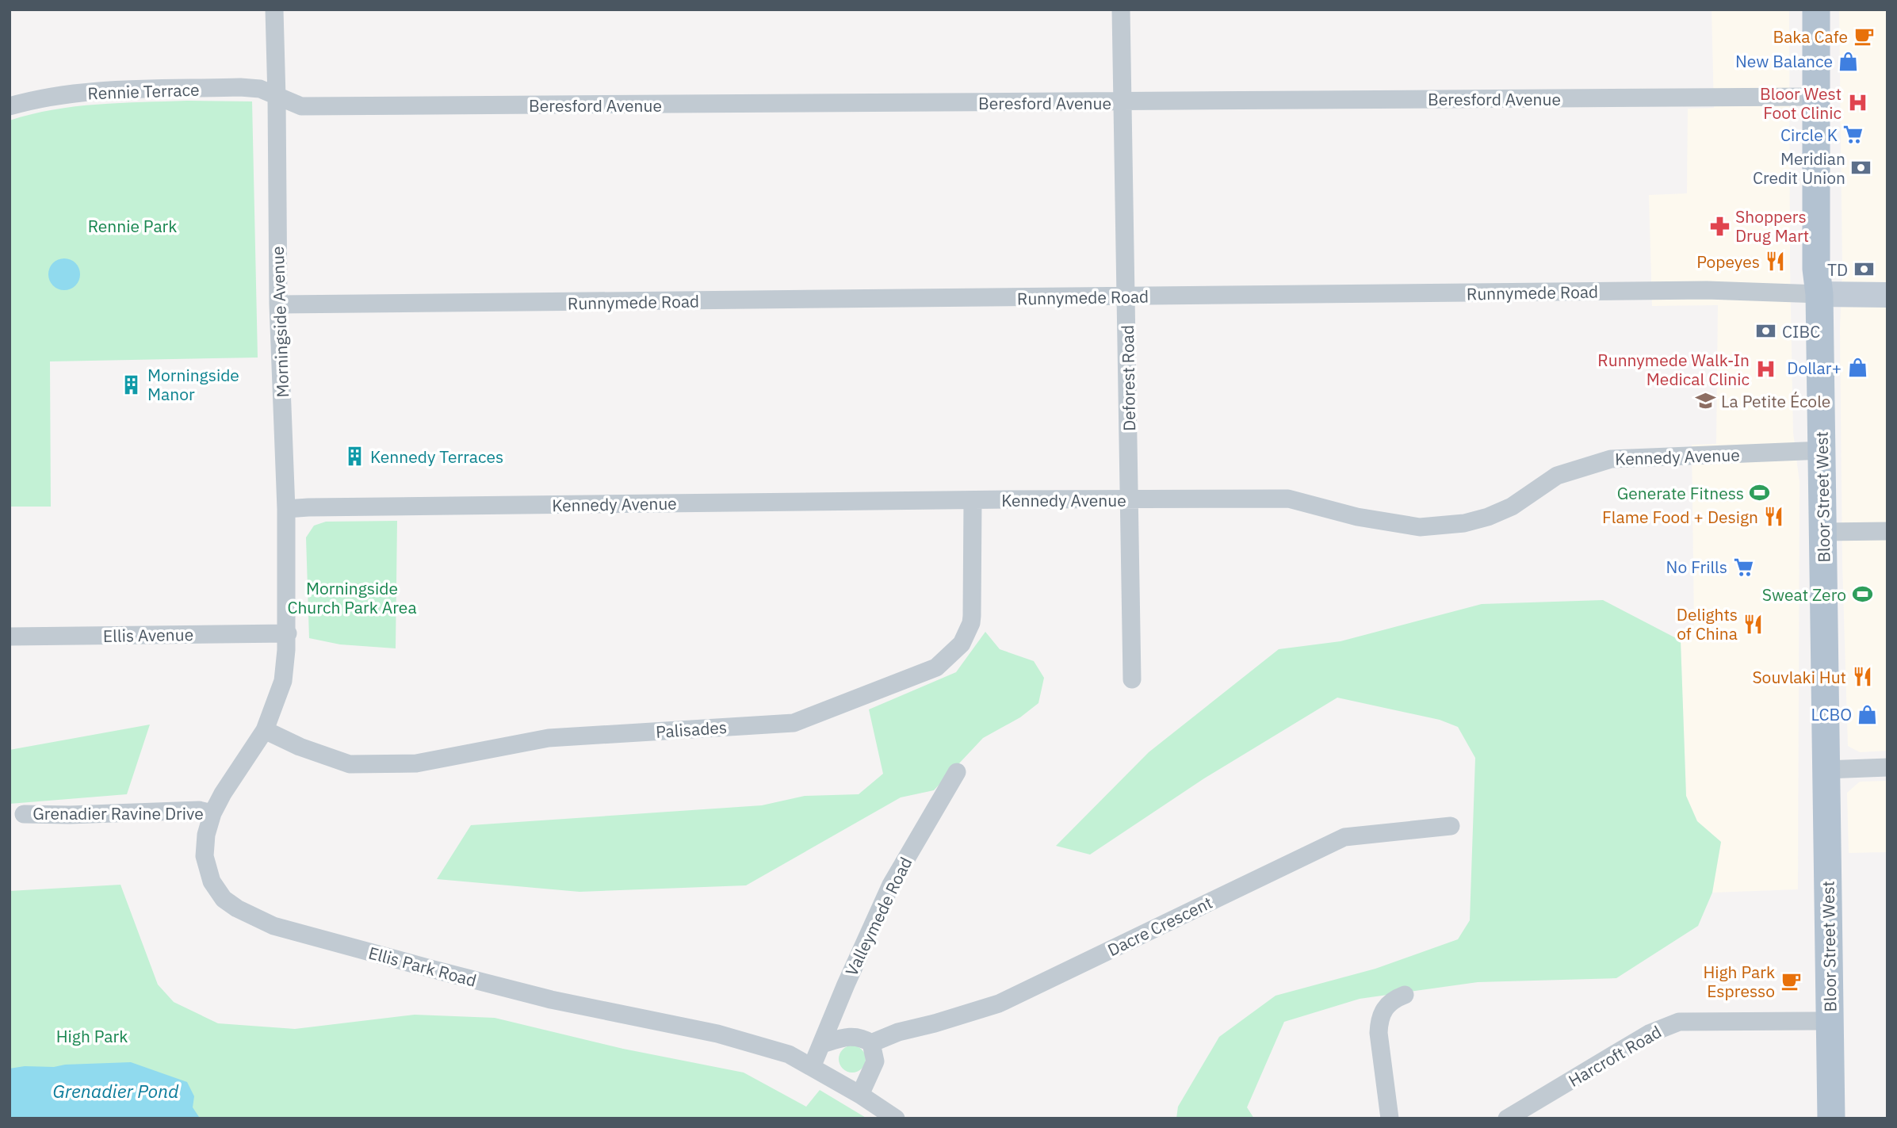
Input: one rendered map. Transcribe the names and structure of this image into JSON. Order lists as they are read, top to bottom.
{
  "streets": {
    "main road": ["Bloor Street West"],
    "street": [
      "Rennie Terrace",
      "Beresford Avenue",
      "Runnymede Road",
      "Morningside Avenue",
      "Deforest Road",
      "Kennedy Avenue",
      "Ellis Avenue",
      "Palisades",
      "Grenadier Ravine Drive",
      "Valleymede Road",
      "Dacre Crescent",
      "Ellis Park Road",
      "Harcroft Road"
    ]
  },
  "crossings": [
    ["Rennie Terrace", "Beresford Avenue"],
    ["Rennie Terrace", "Morningside Avenue"],
    ["Beresford Avenue", "Morningside Avenue"],
    ["Beresford Avenue", "Deforest Road"],
    ["Beresford Avenue", "Bloor Street West"],
    ["Runnymede Road", "Morningside Avenue"],
    ["Runnymede Road", "Deforest Road"],
    ["Runnymede Road", "Bloor Street West"],
    ["Morningside Avenue", "Kennedy Avenue"],
    ["Morningside Avenue", "Ellis Avenue"],
    ["Morningside Avenue", "Ellis Park Road"],
    ["Deforest Road", "Kennedy Avenue"],
    ["Kennedy Avenue", "Bloor Street West"],
    ["Kennedy Avenue", "Palisades"],
    ["Bloor Street West", "Harcroft Road"],
    ["Ellis Avenue", "Ellis Park Road"],
    ["Palisades", "Ellis Park Road"],
    ["Grenadier Ravine Drive", "Ellis Park Road"],
    ["Valleymede Road", "Ellis Park Road"]
  ],
  "water": ["Grenadier Pond"],
  "parks": ["Rennie Park", "Morningside Church Park Area", "High Park"],
  "places": {
    "cafe": ["Baka Cafe", "High Park Espresso"],
    "shop": ["New Balance", "Dollar+", "LCBO"],
    "hospital": ["Bloor West Foot Clinic", "Runnymede Walk-In Medical Clinic"],
    "supermarket": ["Circle K", "No Frills"],
    "bank": ["Meridian Credit Union", "TD", "CIBC"],
    "pharmacy": ["Shoppers Drug Mart"],
    "restaurant": [
      "Popeyes",
      "Flame Food + Design",
      "Delights of China",
      "Souvlaki Hut"
    ],
    "building": ["Morningside Manor", "Kennedy Terraces"],
    "school or university": ["La Petite École"],
    "sports": ["Generate Fitness", "Sweat Zero"]
  }
}
